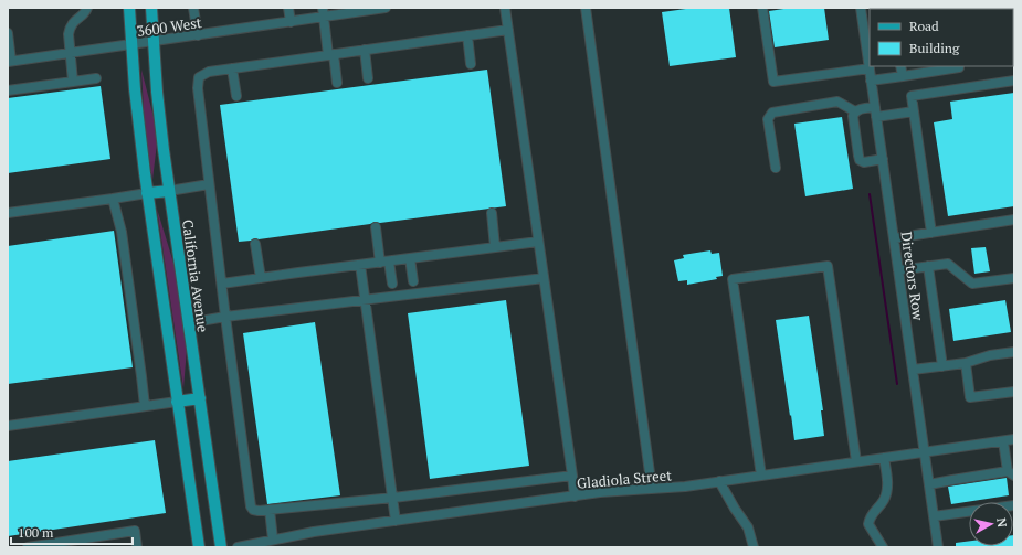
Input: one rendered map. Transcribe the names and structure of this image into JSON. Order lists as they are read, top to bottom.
{
  "streets": {
    "main road": ["California Avenue"],
    "street": ["3600 West", "Directors Row", "Gladiola Street"]
  },
  "crossings": [
    ["3600 West", "California Avenue"],
    ["Directors Row", "Gladiola Street"]
  ],
  "legend": ["Road", "Building"],
  "scale_bar": "100 m",
  "north": "right"
}
